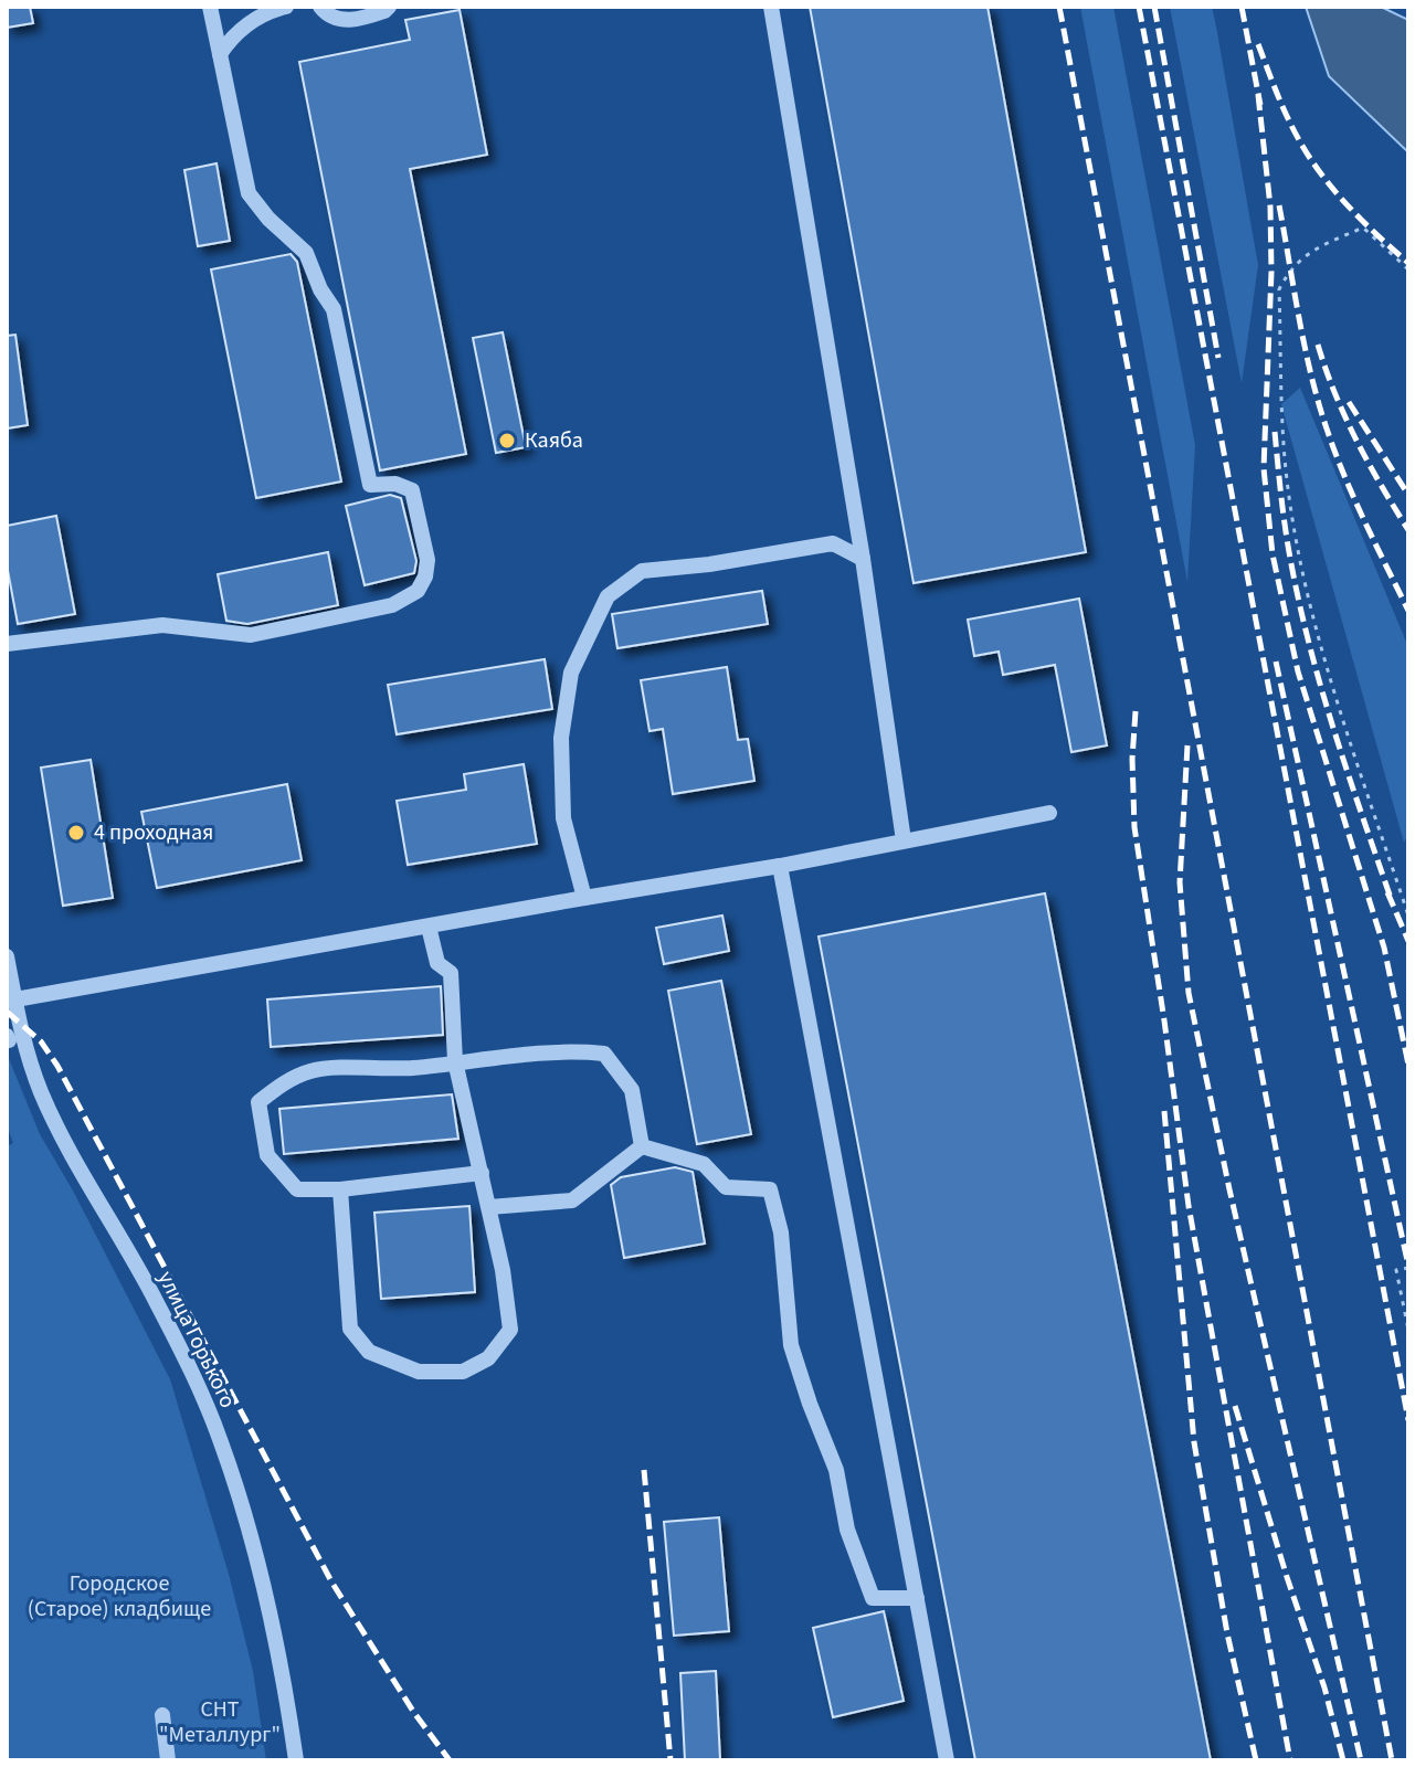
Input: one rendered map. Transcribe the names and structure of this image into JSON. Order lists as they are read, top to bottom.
{
  "streets": {
    "street": ["улица Горького"]
  },
  "parks": ["Городское (Старое) кладбище", "СНТ \"Металлург\""],
  "places": ["Каяба", "4 проходная"]
}
